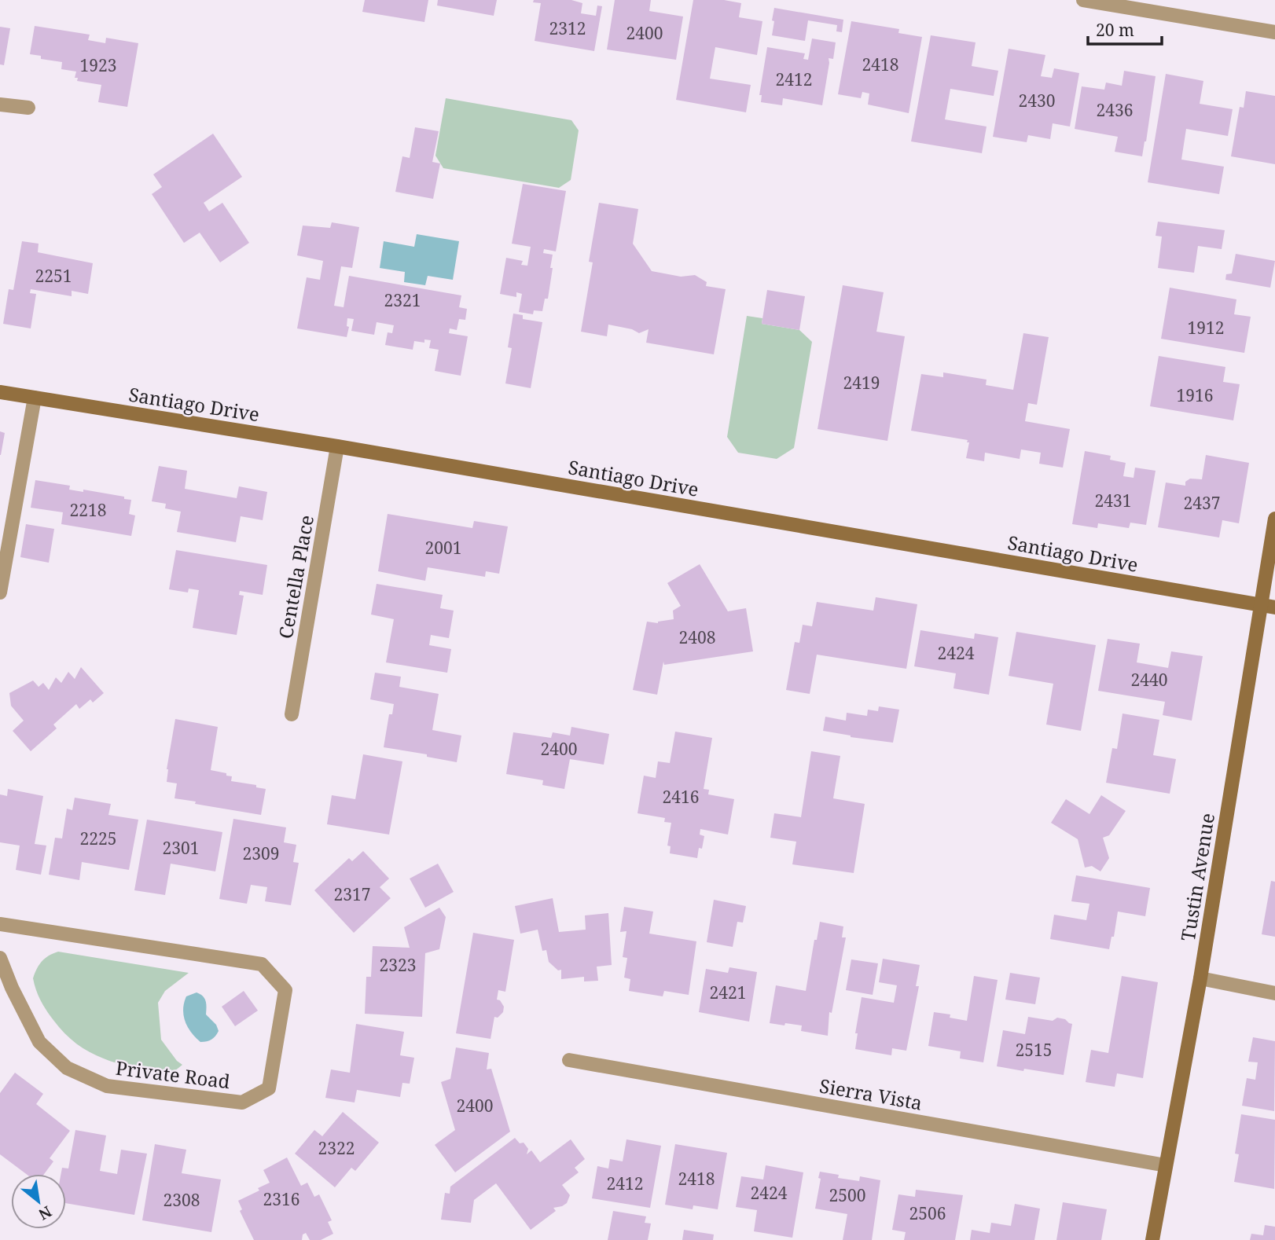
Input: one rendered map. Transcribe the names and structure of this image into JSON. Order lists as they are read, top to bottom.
{
  "streets": {
    "street": [
      "Santiago Drive",
      "Centella Place",
      "Tustin Avenue",
      "Private Road",
      "Sierra Vista"
    ]
  },
  "crossings": [
    ["Santiago Drive", "Centella Place"],
    ["Santiago Drive", "Tustin Avenue"],
    ["Tustin Avenue", "Sierra Vista"]
  ],
  "house_numbers": [
    "2312",
    "2400",
    "2418",
    "1923",
    "2412",
    "2430",
    "2436",
    "2251",
    "2321",
    "1912",
    "2419",
    "1916",
    "2431",
    "2437",
    "2218",
    "2001",
    "2408",
    "2424",
    "2440",
    "2400",
    "2416",
    "2225",
    "2301",
    "2309",
    "2317",
    "2323",
    "2421",
    "2515",
    "2400",
    "2322",
    "2418",
    "2412",
    "2424",
    "2500",
    "2316",
    "2308",
    "2506"
  ],
  "scale_bar": "20 m",
  "north": "bottom right"
}
